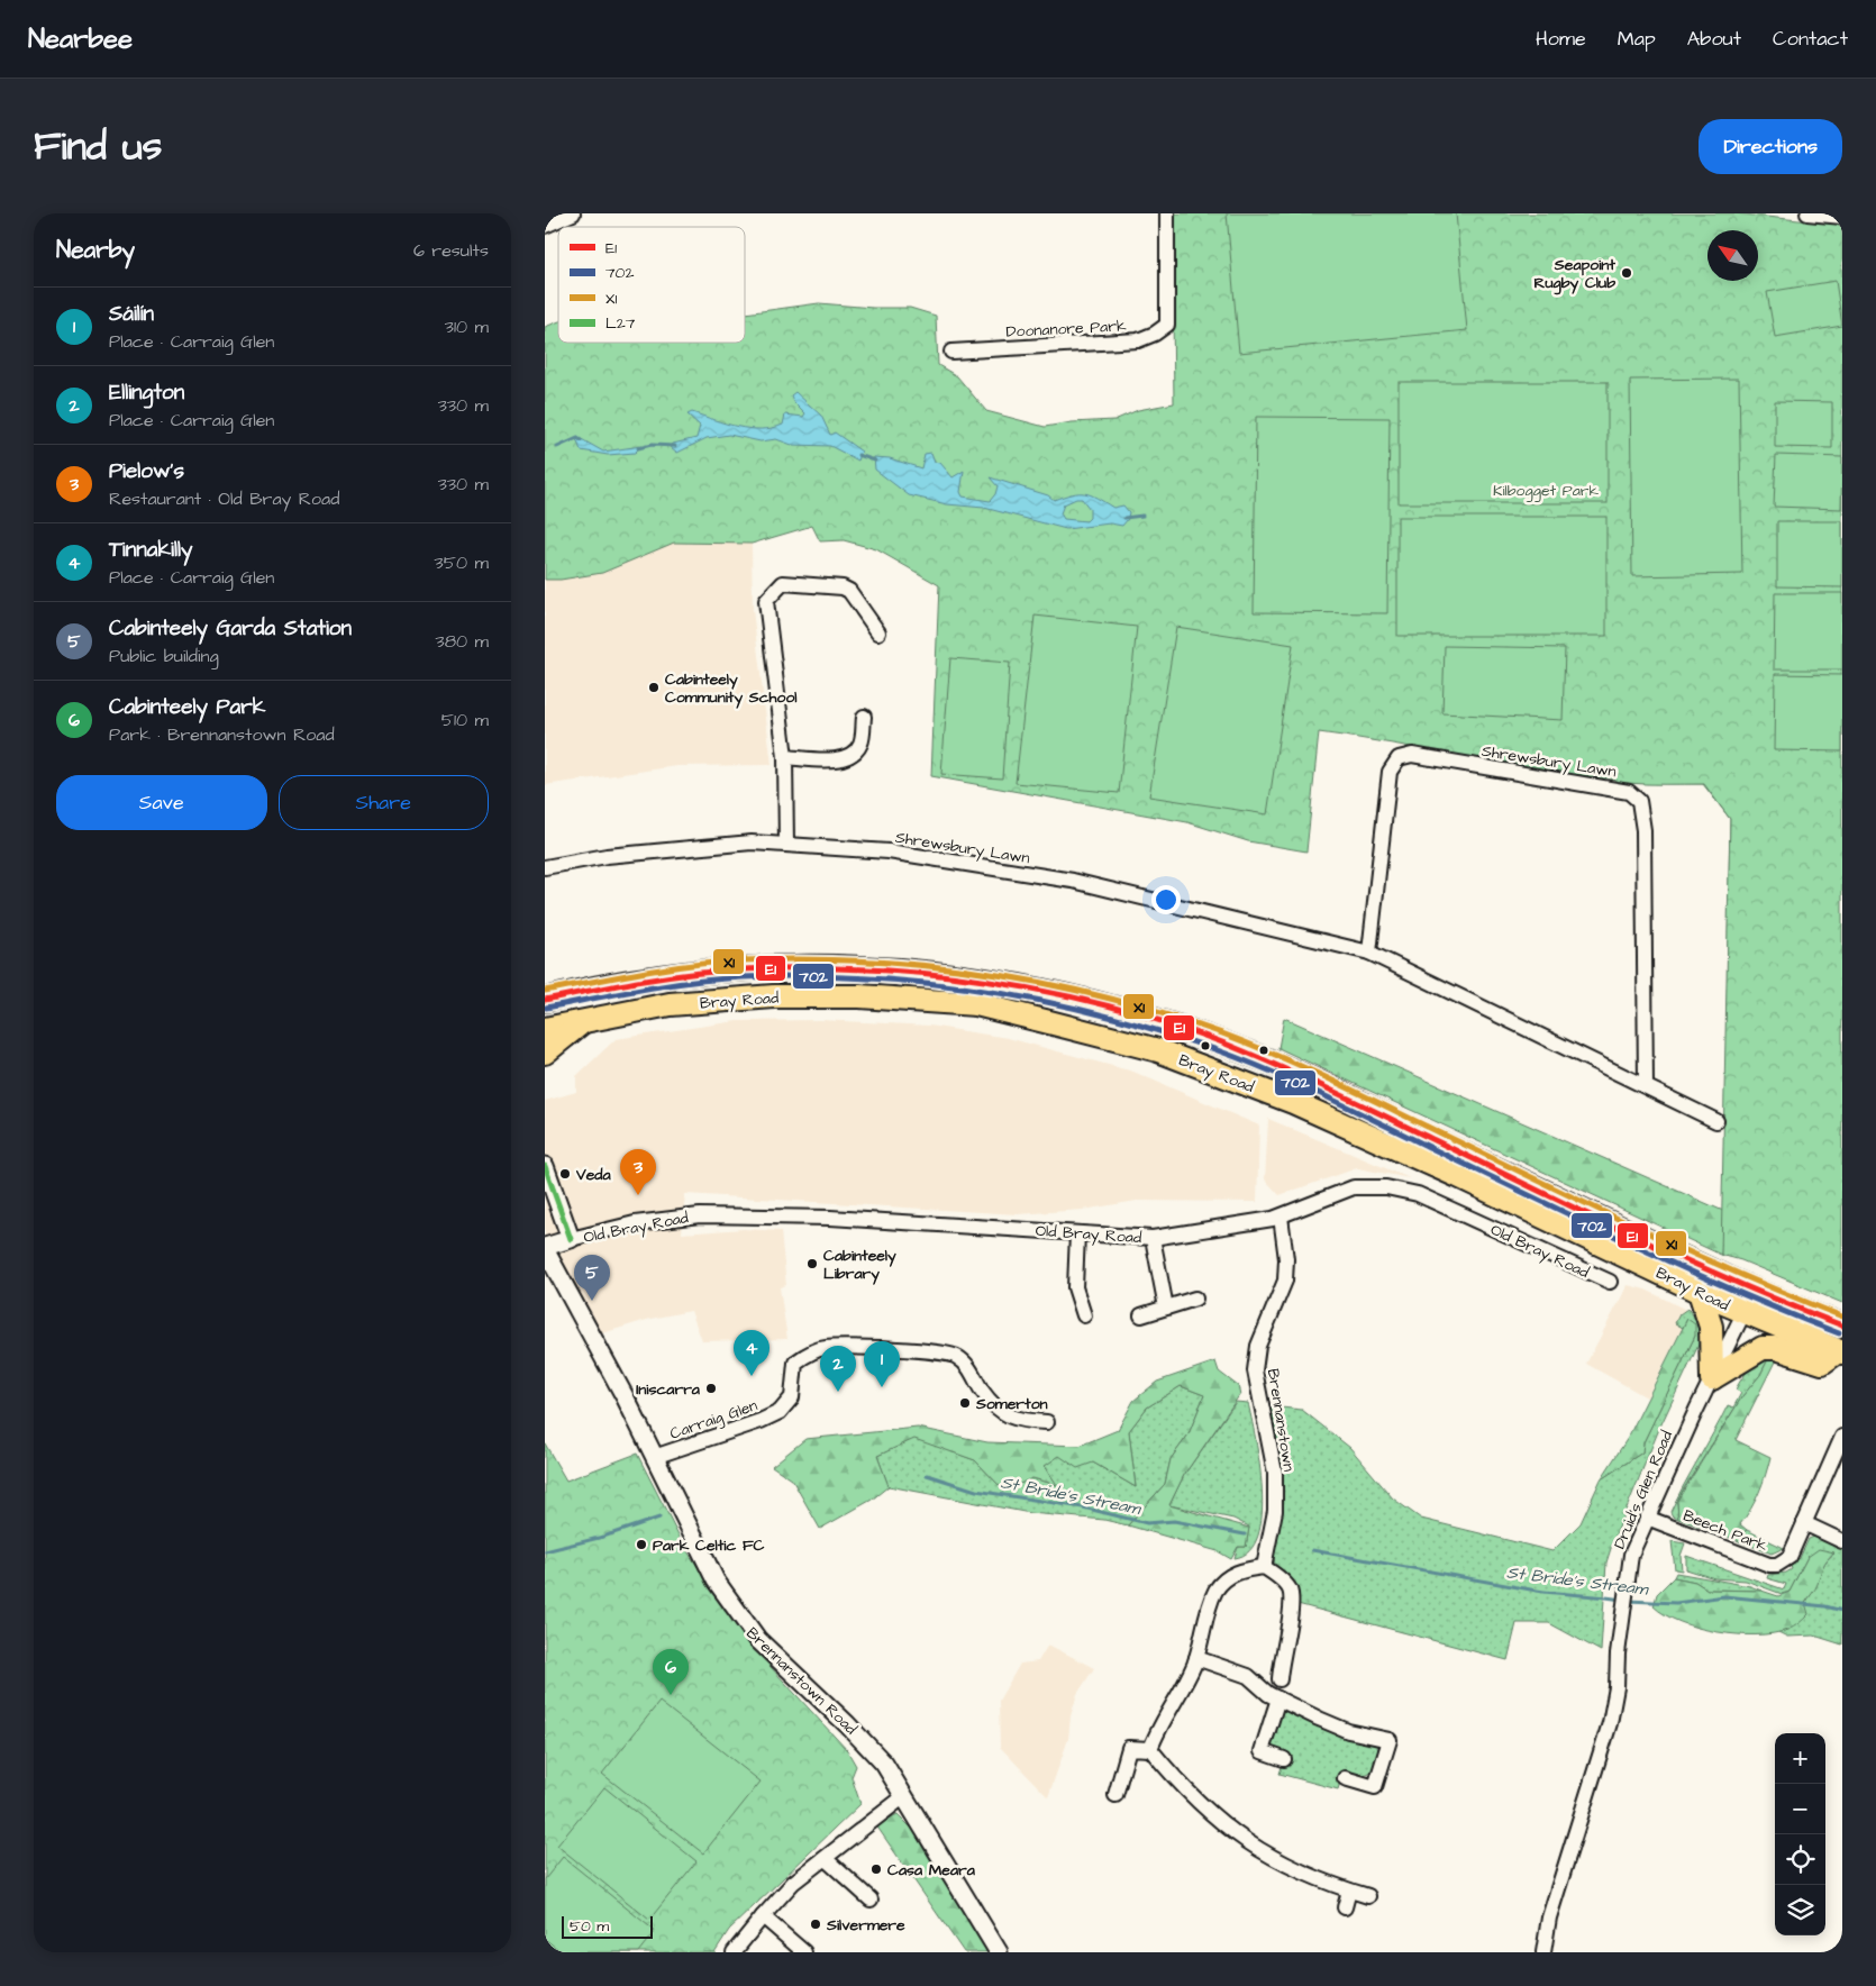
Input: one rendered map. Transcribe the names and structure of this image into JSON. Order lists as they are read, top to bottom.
{
  "streets": {
    "highway": ["Bray Road"],
    "street": [
      "Doonanore Park",
      "Shrewsbury Lawn",
      "Old Bray Road",
      "Carraig Glen",
      "Brennanstown",
      "Druid's Glen Road",
      "Beech Park",
      "Brennanstown Road"
    ]
  },
  "crossings": [
    ["Bray Road", "Druid's Glen Road"],
    ["Old Bray Road", "Brennanstown"],
    ["Old Bray Road", "Brennanstown Road"],
    ["Carraig Glen", "Brennanstown Road"],
    ["Druid's Glen Road", "Beech Park"]
  ],
  "water": ["St Bride's Stream"],
  "parks": ["Kilbogget Park"],
  "places": [
    "Seapoint Rugby Club",
    "Cabinteely Community School",
    "Veda",
    "Cabinteely Library",
    "Iniscarra",
    "Somerton",
    "Park Celtic FC",
    "Casa Meara",
    "Silvermere"
  ],
  "lines": [
    "transit line X1",
    "transit line E1",
    "transit line 702",
    "transit line L27"
  ],
  "legend": [
    "E1",
    "702",
    "X1",
    "L27"
  ],
  "scale_bar": "50 m",
  "north": "top left",
  "page": {
    "header": "Nearbee",
    "nav": [
      "Home",
      "Map",
      "About",
      "Contact"
    ],
    "title": "Find us",
    "buttons": [
      "Directions",
      ["Save", "Share"]
    ],
    "heading": ["Nearby", "6 results"],
    "list": [
      {
        "mark": "1",
        "name": "Sáilín",
        "note": "Place · Carraig Glen",
        "value": "310 m"
      },
      {
        "mark": "2",
        "name": "Ellington",
        "note": "Place · Carraig Glen",
        "value": "330 m"
      },
      {
        "mark": "3",
        "name": "Pielow's",
        "note": "Restaurant · Old Bray Road",
        "value": "330 m"
      },
      {
        "mark": "4",
        "name": "Tinnakilly",
        "note": "Place · Carraig Glen",
        "value": "350 m"
      },
      {
        "mark": "5",
        "name": "Cabinteely Garda Station",
        "note": "Public building",
        "value": "380 m"
      },
      {
        "mark": "6",
        "name": "Cabinteely Park",
        "note": "Park · Brennanstown Road",
        "value": "510 m"
      }
    ],
    "pins": [
      "3",
      "5",
      "4",
      "1",
      "2",
      "6"
    ],
    "map_buttons": ["+", "−"],
    "scale": "50 m"
  }
}
